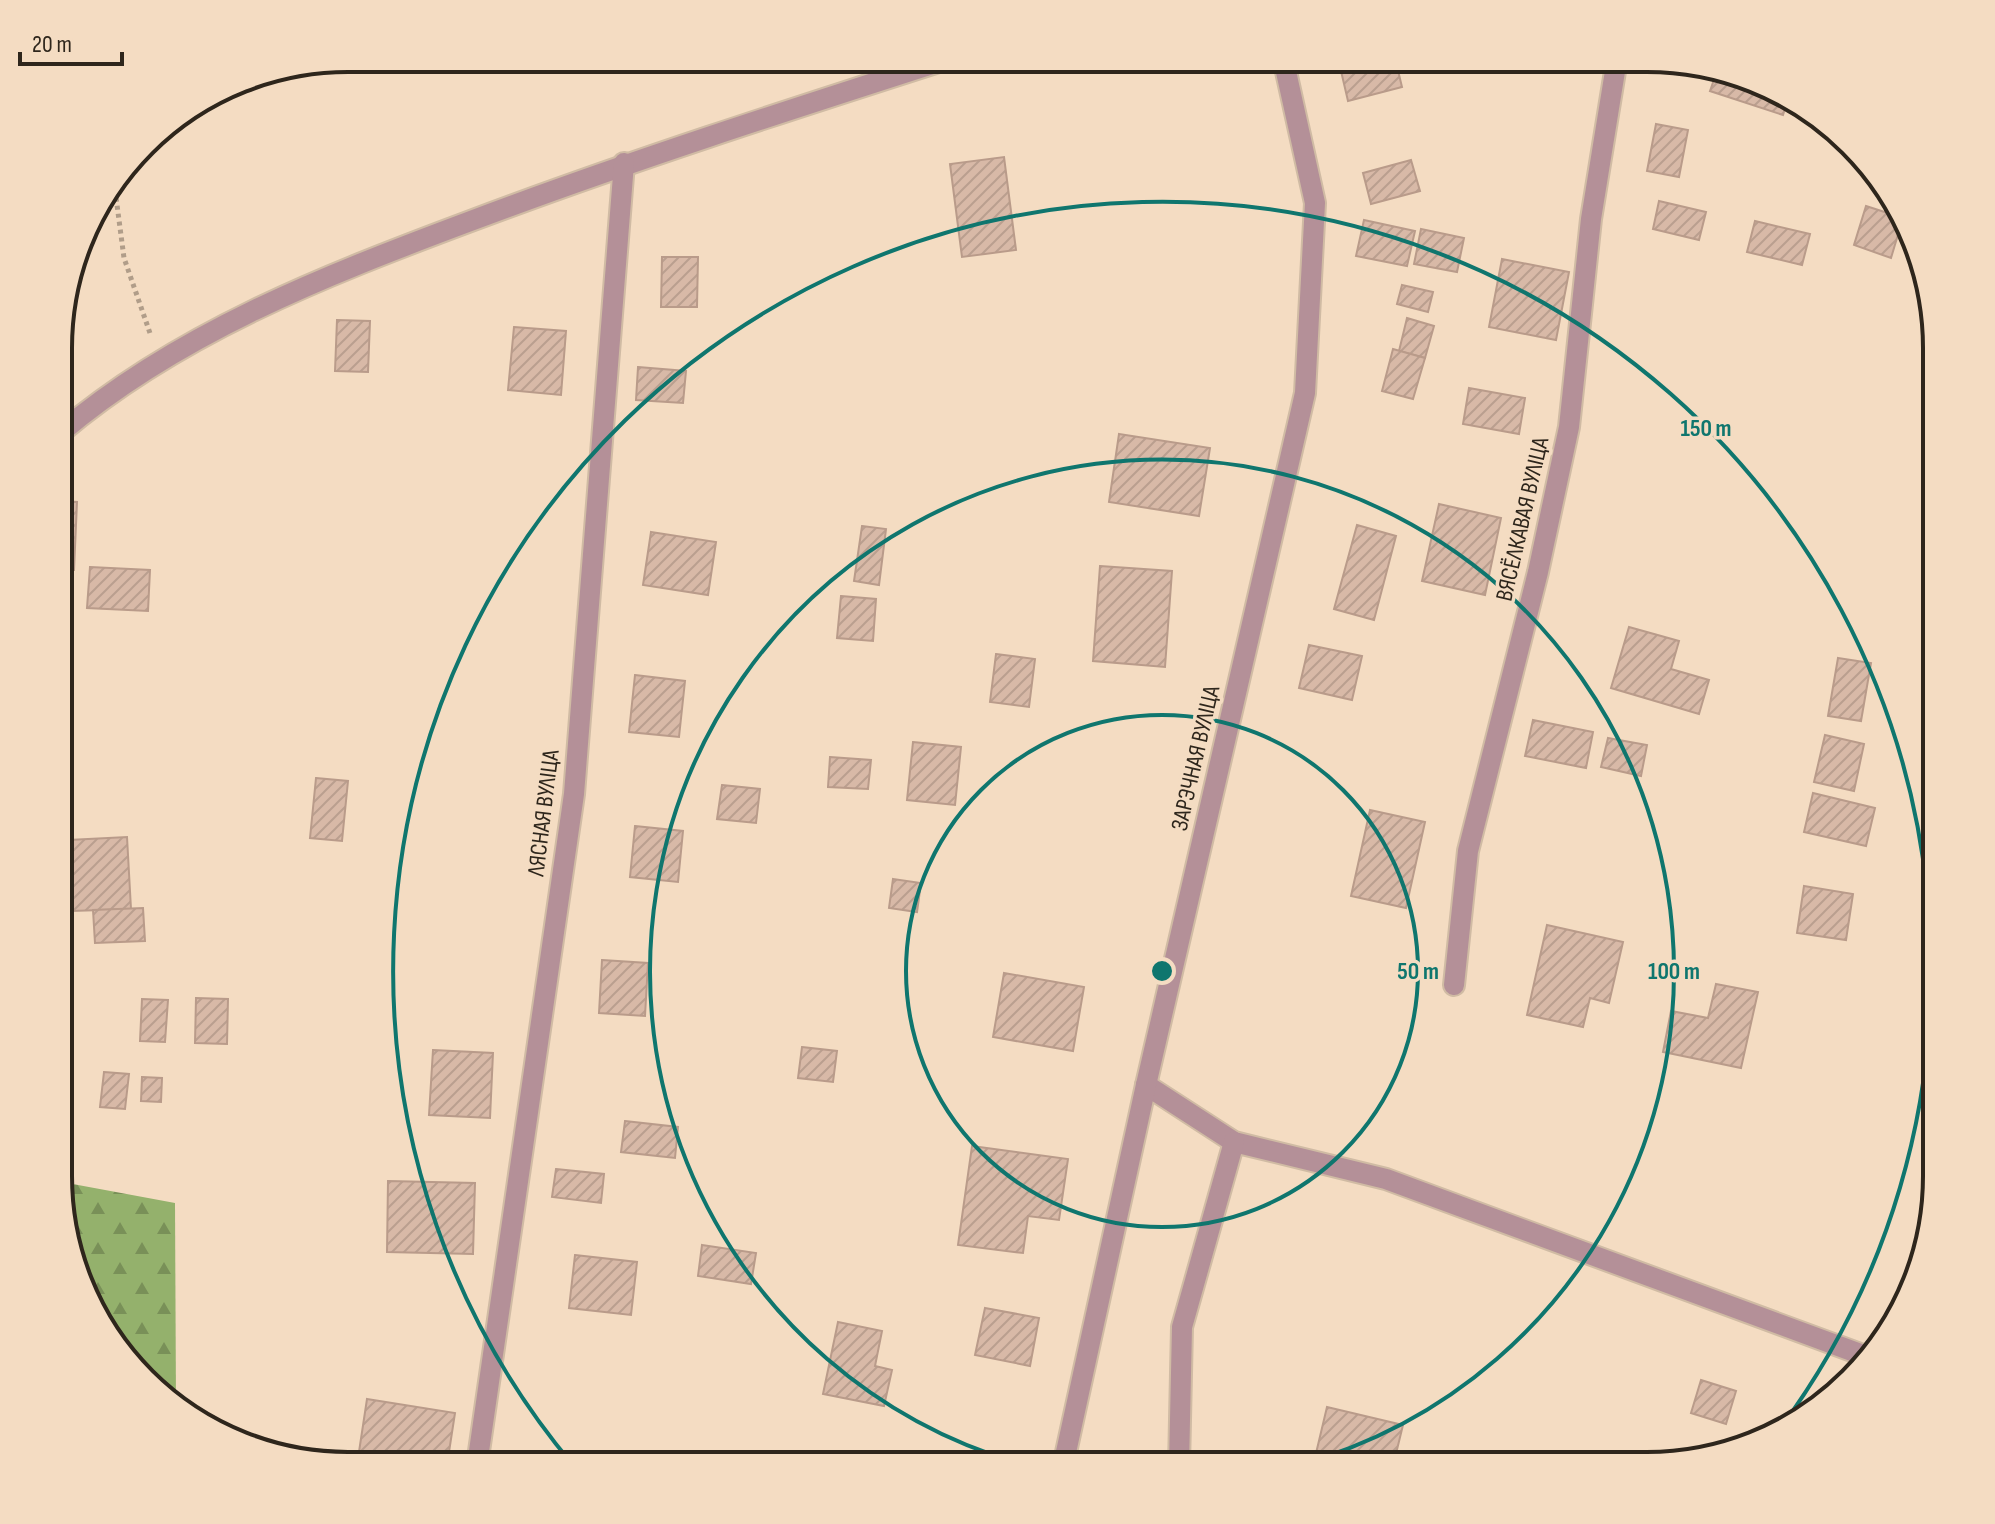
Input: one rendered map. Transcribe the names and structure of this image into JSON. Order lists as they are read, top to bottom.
{
  "streets": {
    "street": ["ВЯСЁЛКАВАЯ ВУЛІЦА", "ЗАРЭЧНАЯ ВУЛІЦА", "ЛЯСНАЯ ВУЛІЦА"]
  },
  "scale_bar": "20 m",
  "rings": ["150 m", "50 m", "100 m"]
}
